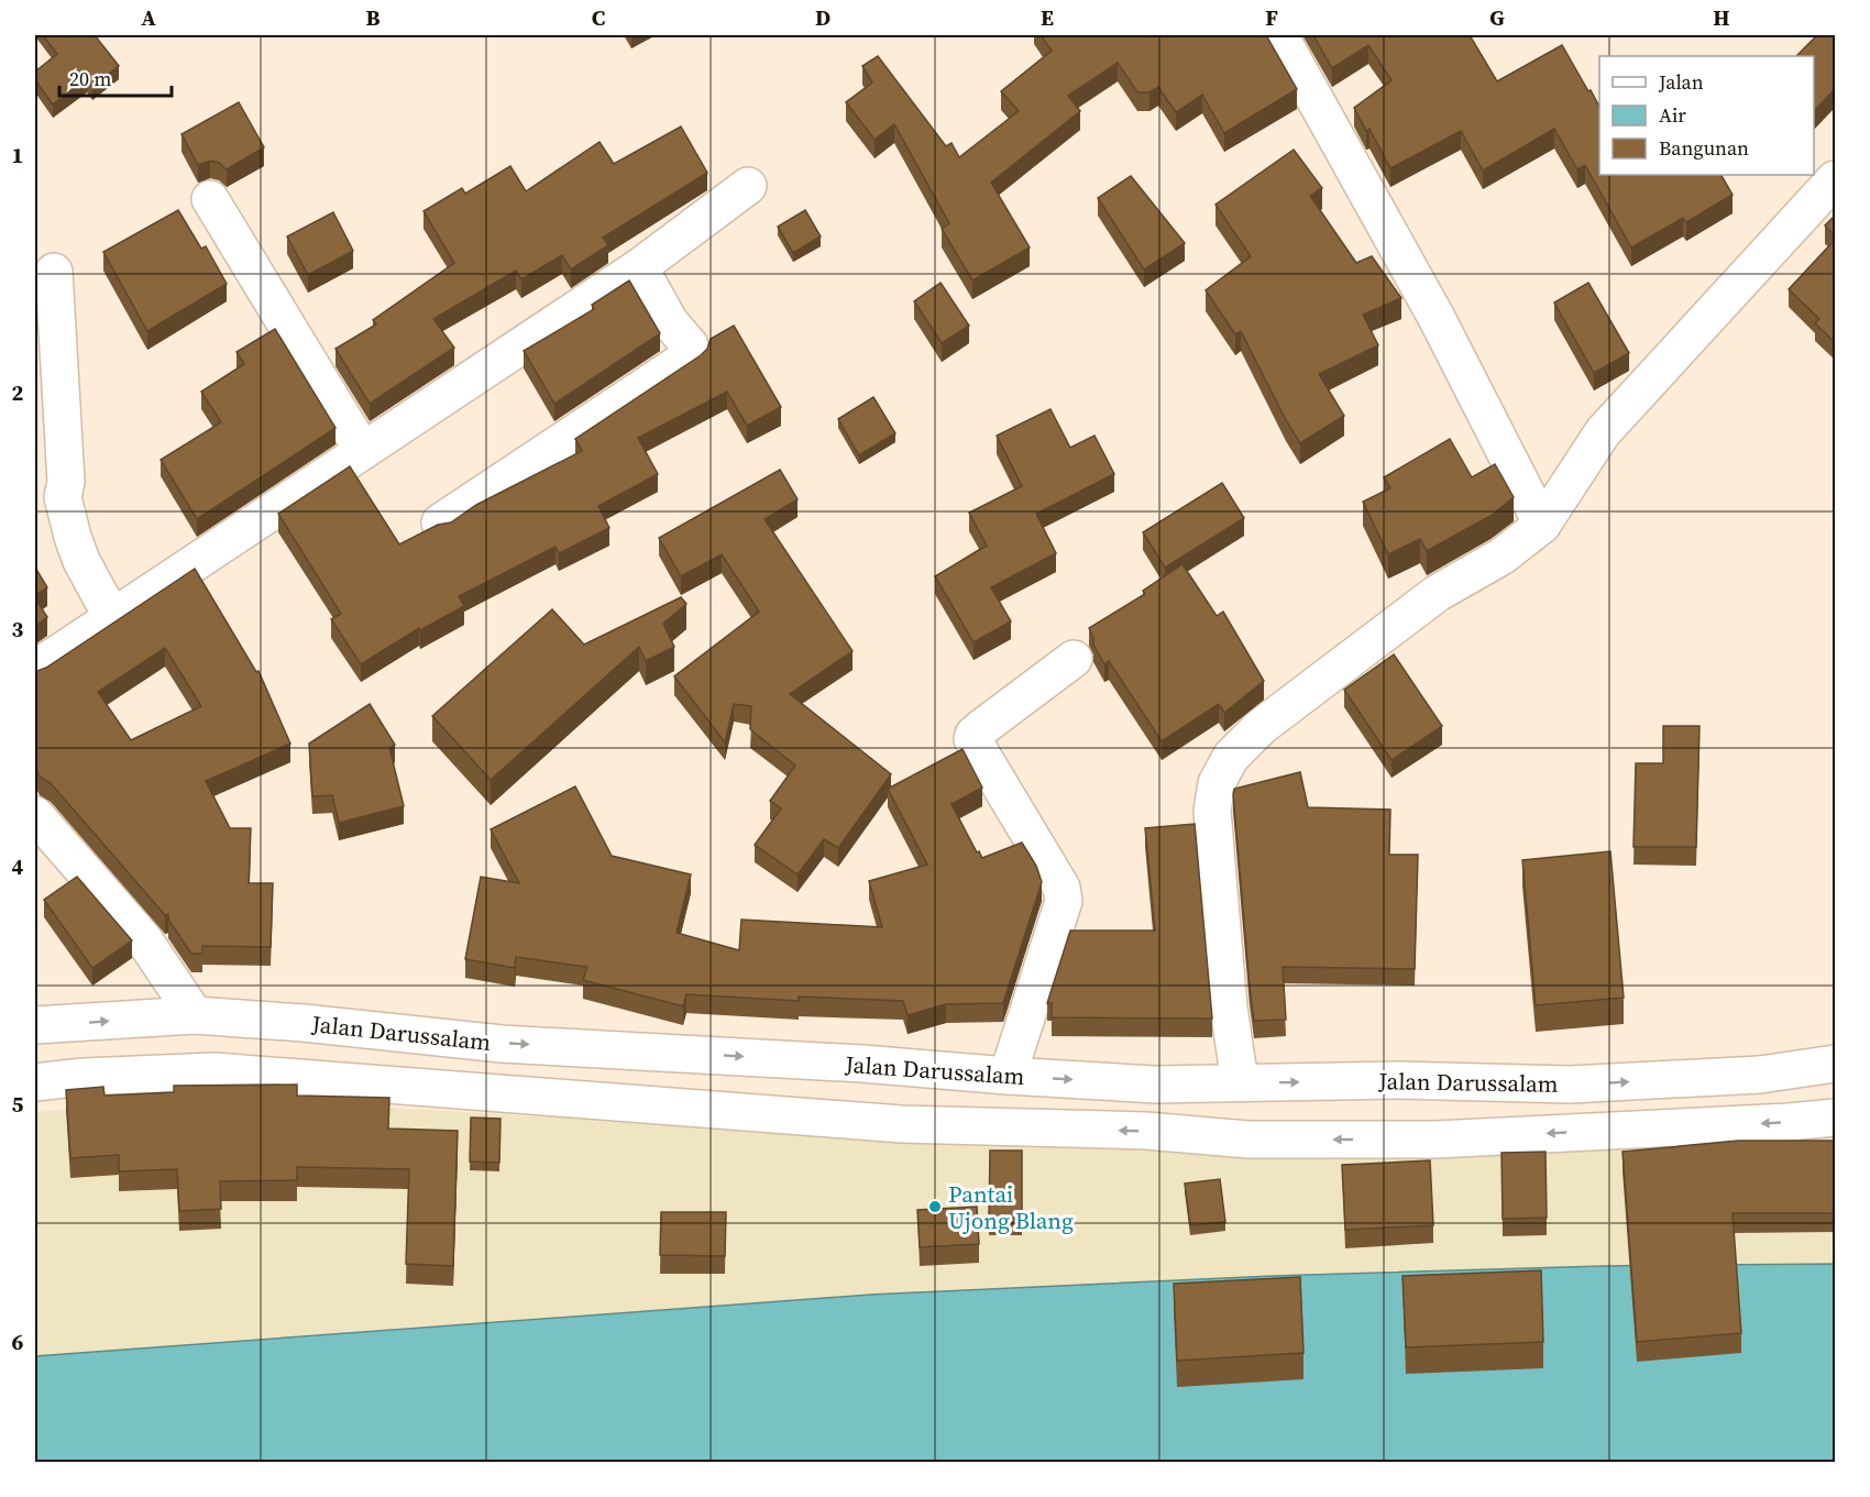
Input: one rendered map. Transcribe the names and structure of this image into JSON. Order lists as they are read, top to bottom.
{
  "streets": {
    "street": ["Jalan Darussalam"]
  },
  "places": ["Pantai Ujong Blang"],
  "legend": ["Jalan", "Air", "Bangunan"],
  "scale_bar": "20 m",
  "grid": {
    "columns": [
      "A",
      "B",
      "C",
      "D",
      "E",
      "F",
      "G",
      "H"
    ],
    "rows": [
      "1",
      "2",
      "3",
      "4",
      "5",
      "6"
    ]
  }
}
